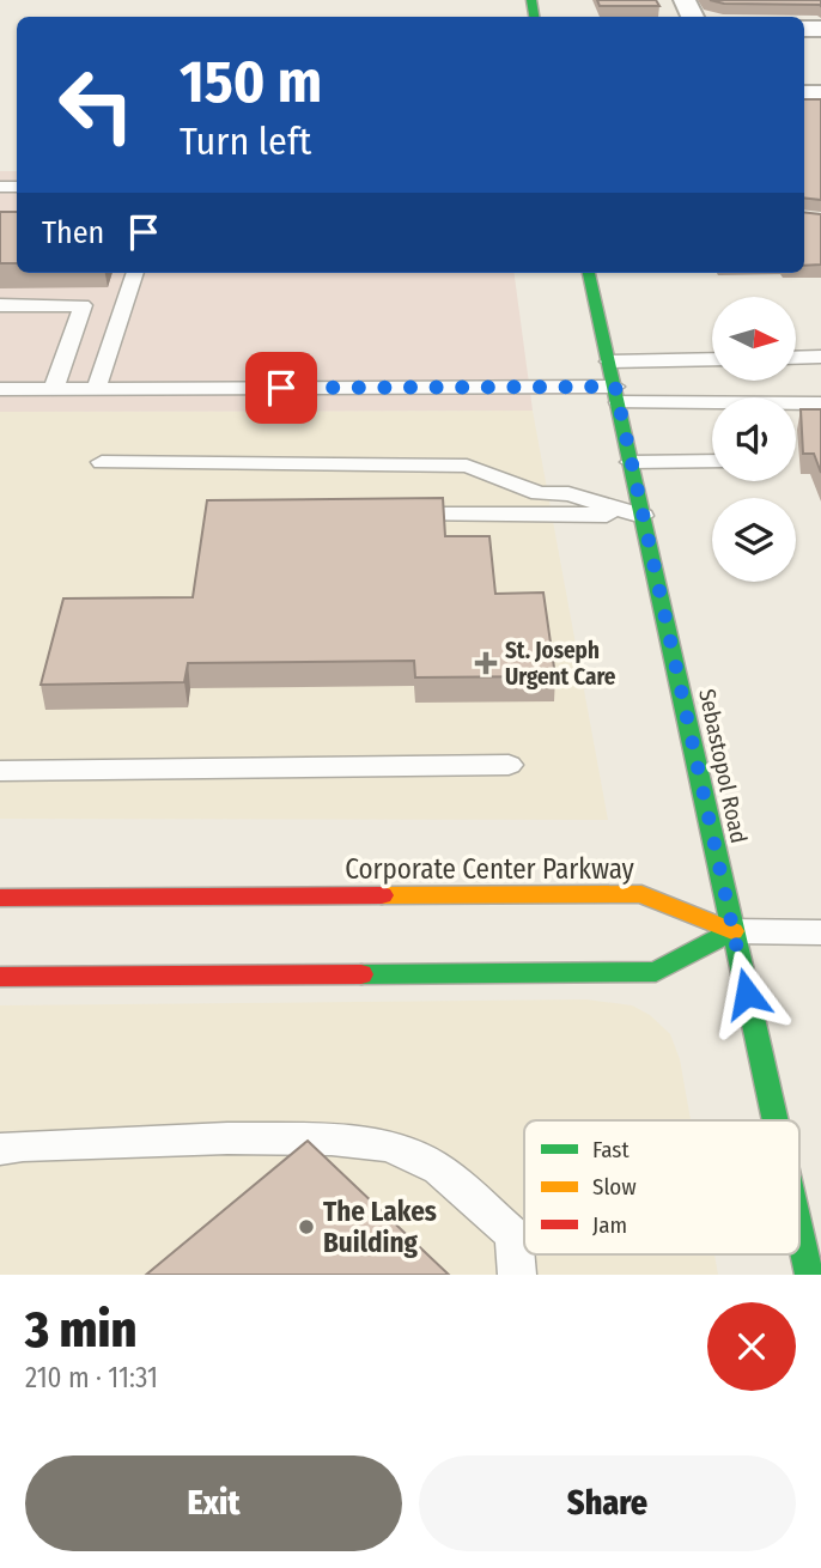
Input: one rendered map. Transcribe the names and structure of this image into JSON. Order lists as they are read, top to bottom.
{
  "streets": {
    "main road": ["Sebastopol Road", "Corporate Center Parkway"]
  },
  "crossings": [
    ["Sebastopol Road", "Corporate Center Parkway"]
  ],
  "places": {
    "health": ["St. Joseph Urgent Care"],
    "other": ["The Lakes Building"]
  },
  "legend": ["Fast", "Slow", "Jam"],
  "north": "right",
  "page": {
    "turn": ["150 m", "Turn left"],
    "then": "Then",
    "heading": ["3 min", "210 m · 11:31"],
    "buttons": ["Exit", "Share"]
  }
}
